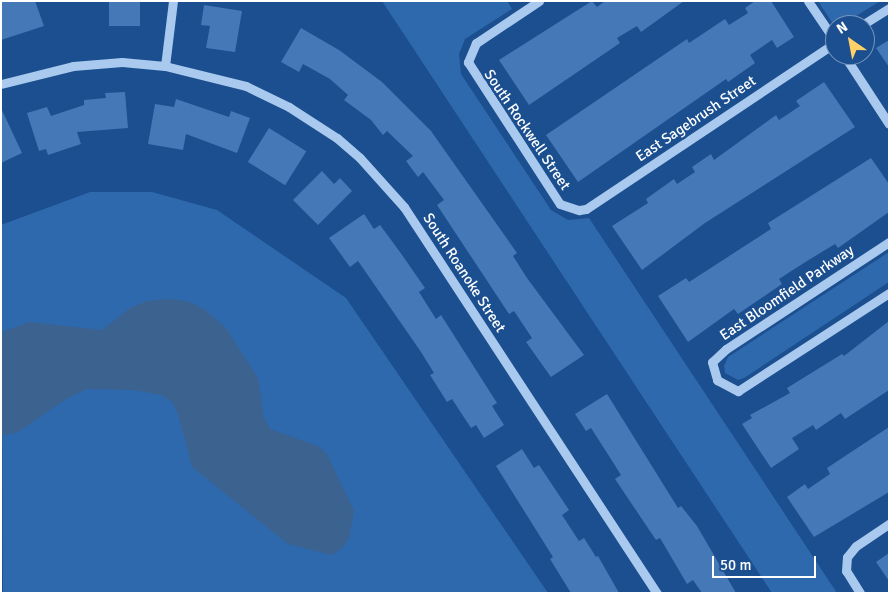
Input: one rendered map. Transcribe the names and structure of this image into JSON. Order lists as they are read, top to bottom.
{
  "streets": {
    "street": [
      "East Sagebrush Street",
      "South Rockwell Street",
      "South Roanoke Street",
      "East Bloomfield Parkway"
    ]
  },
  "crossings": [
    ["East Sagebrush Street", "South Rockwell Street"]
  ],
  "scale_bar": "50 m",
  "north": "top left"
}
